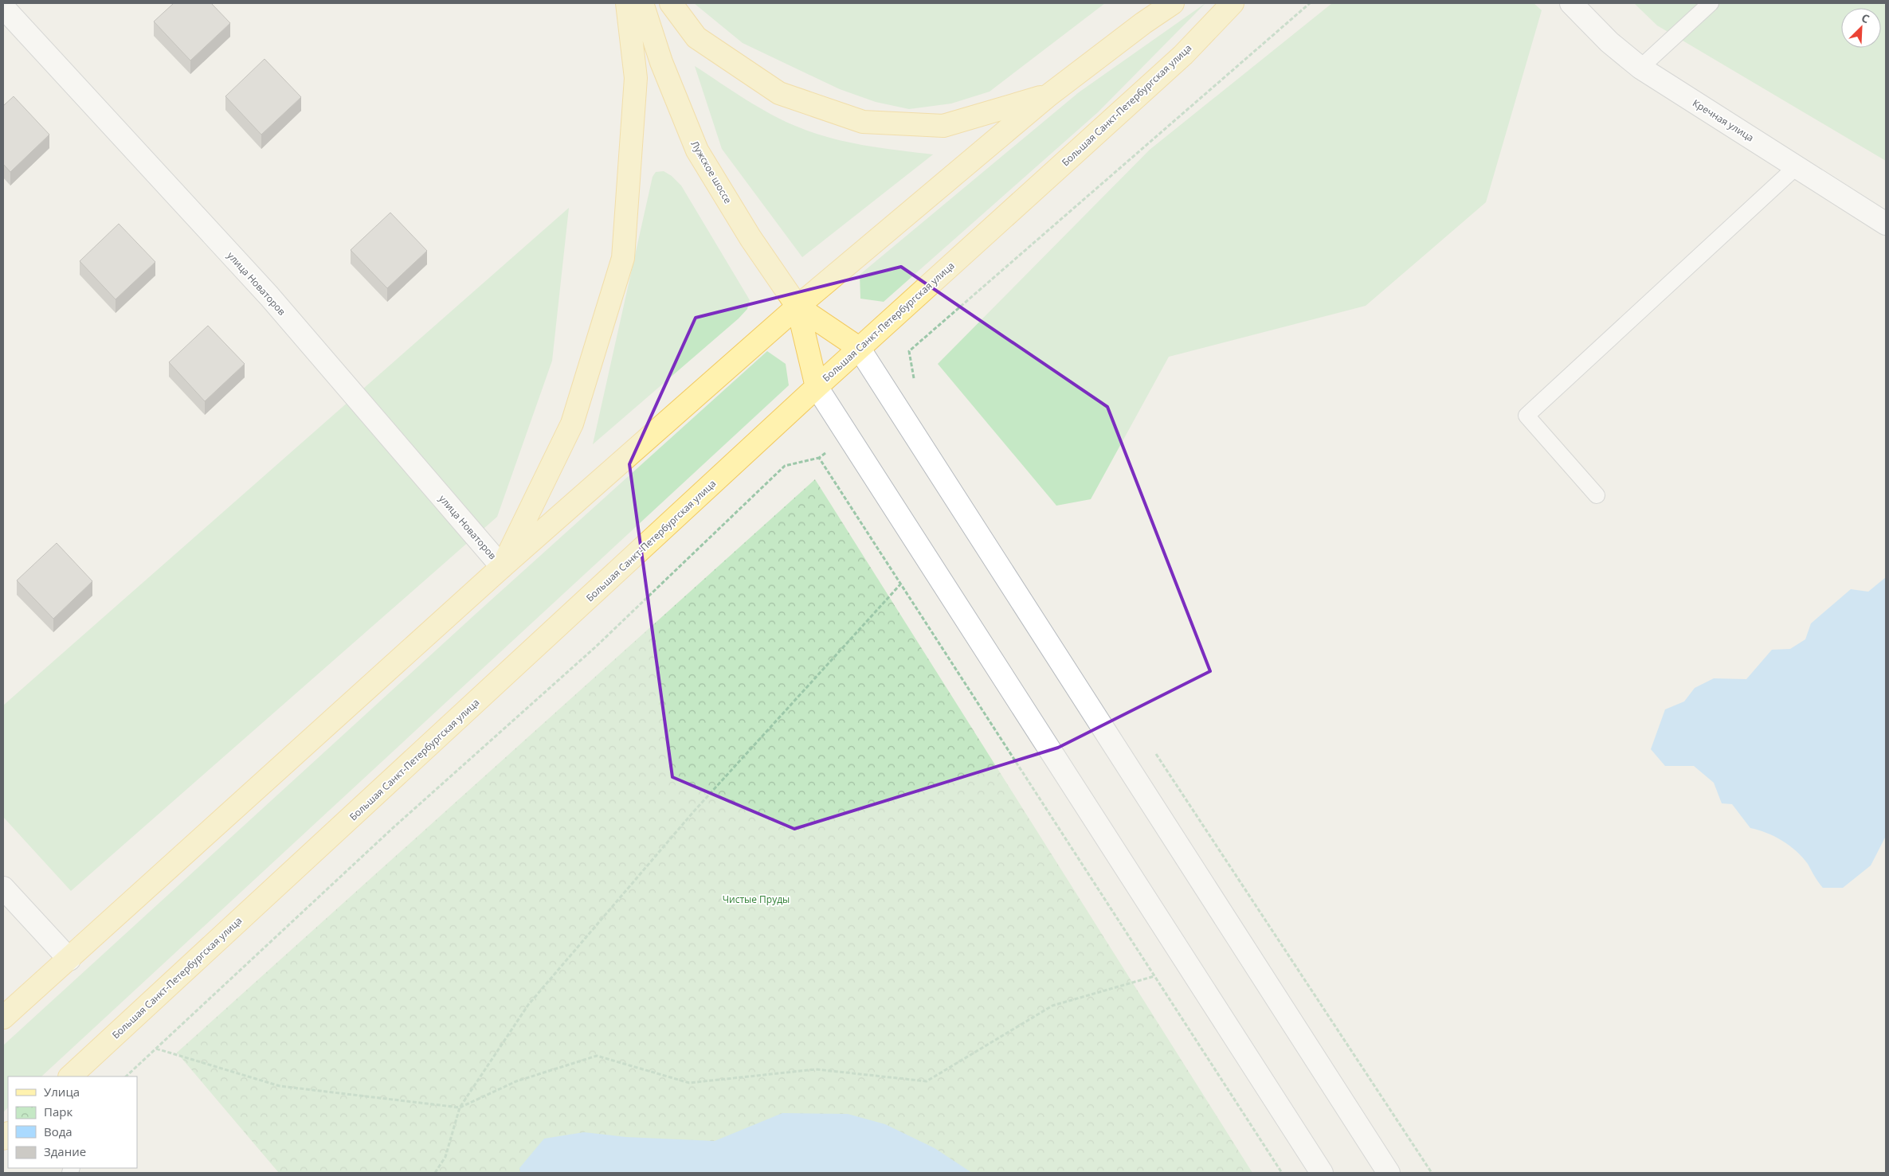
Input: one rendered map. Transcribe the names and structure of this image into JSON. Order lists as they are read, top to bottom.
{
  "streets": {
    "main road": [
      "Большая Санкт-Петербургская улица",
      "Кречная улица",
      "Лужское шоссе",
      "улица Новаторов"
    ]
  },
  "crossings": [
    ["Большая Санкт-Петербургская улица", "Лужское шоссе"]
  ],
  "parks": ["Чистые Пруды"],
  "legend": [
    "Улица",
    "Парк",
    "Вода",
    "Здание"
  ],
  "north": "top right"
}
